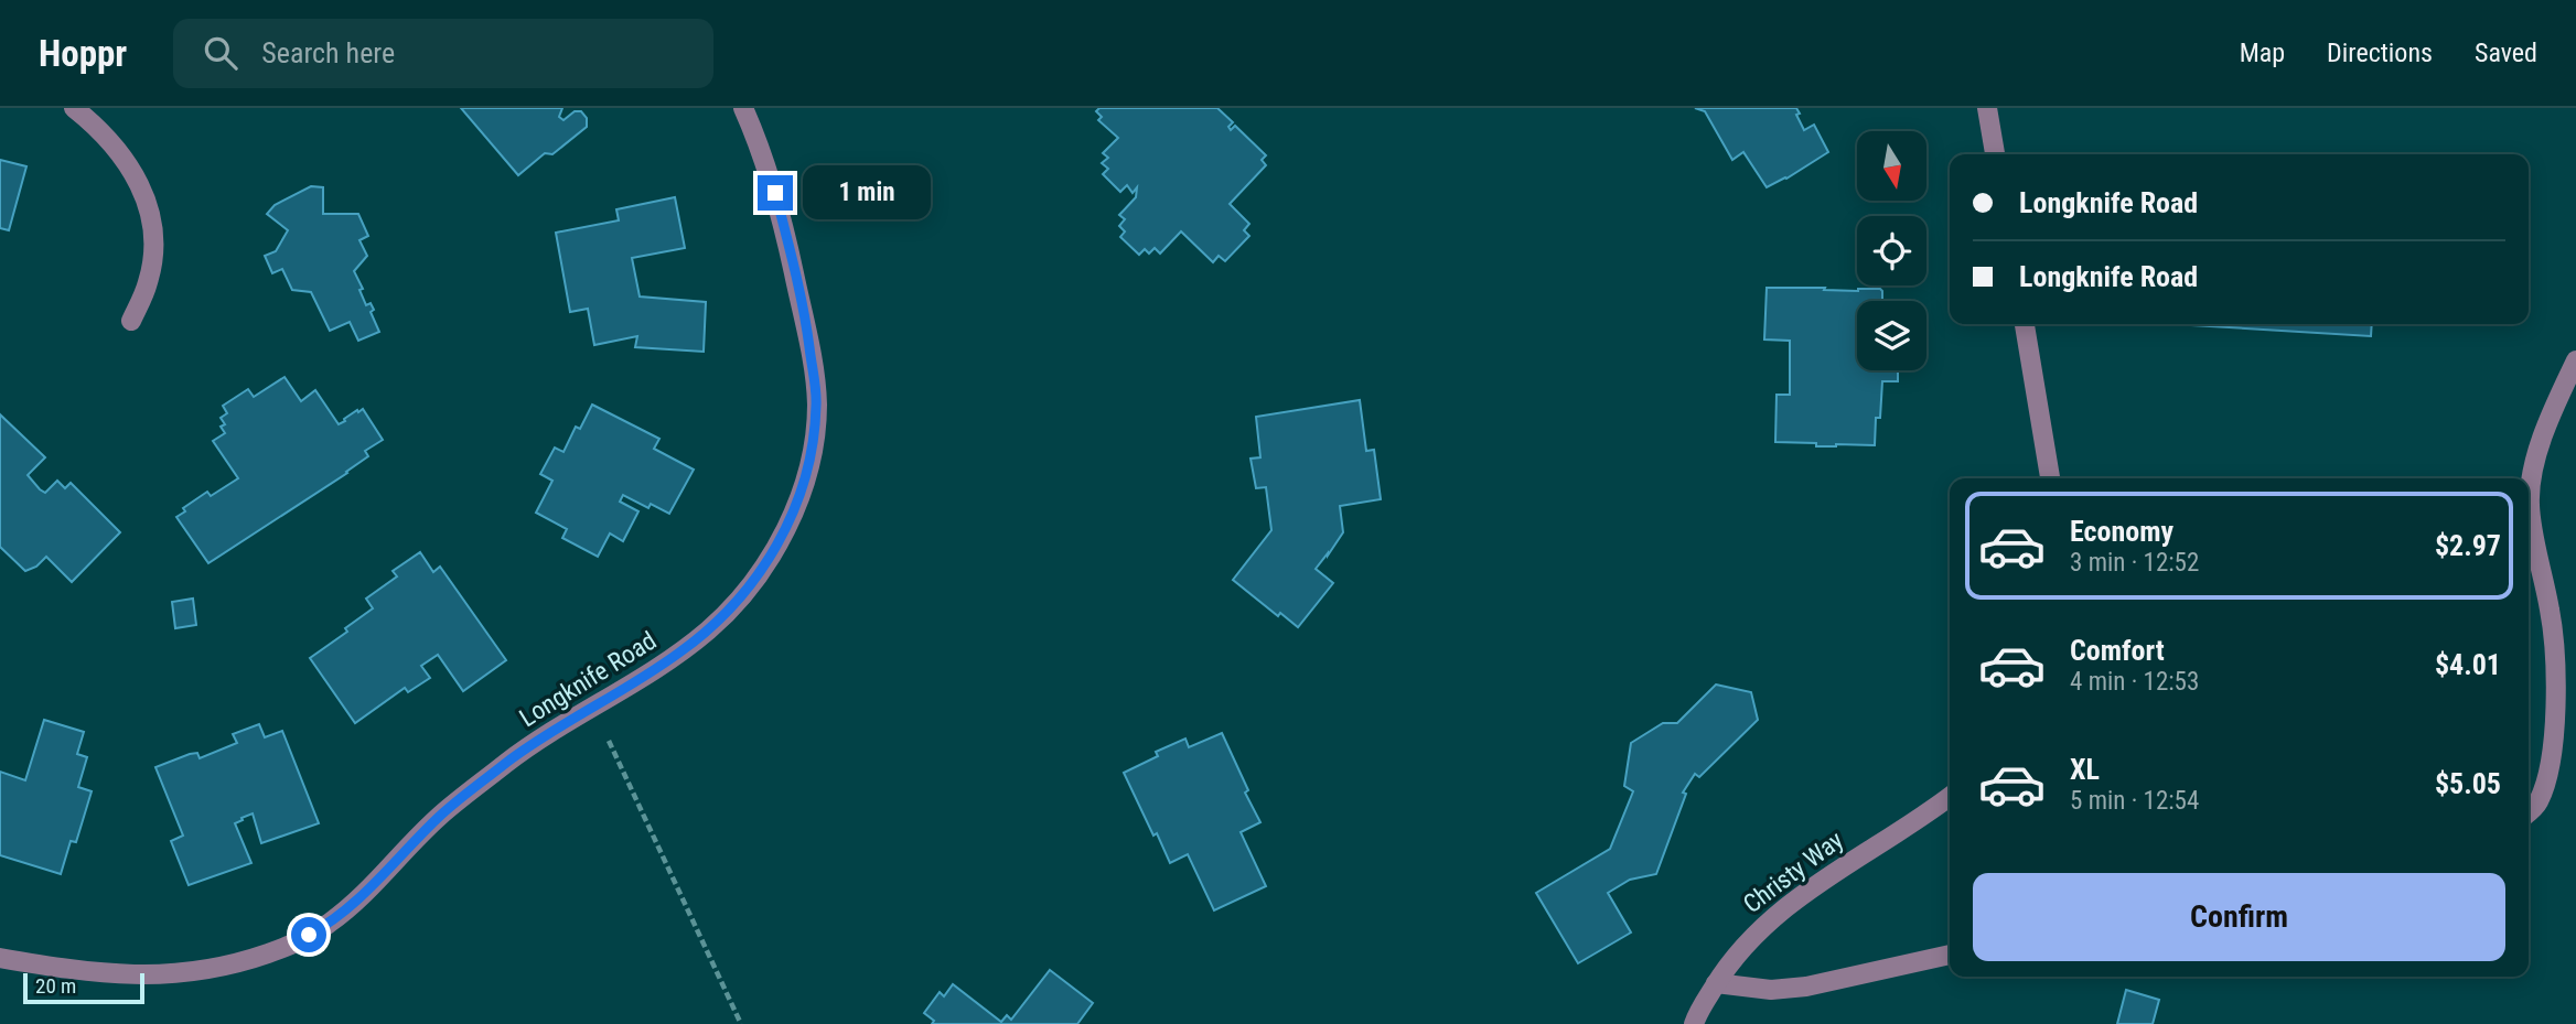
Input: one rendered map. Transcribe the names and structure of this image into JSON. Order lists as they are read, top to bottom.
{
  "streets": {
    "street": ["Longknife Road", "Christy Way"]
  },
  "scale_bar": "20 m",
  "north": "bottom",
  "page": {
    "header": "Hoppr",
    "search": "Search here",
    "nav": ["Map", "Directions", "Saved"],
    "banner": ["Longknife Road", "Longknife Road"],
    "bubble": "1 min",
    "list": [
      {
        "name": "Economy",
        "note": "3 min · 12:52",
        "value": "$2.97"
      },
      {
        "name": "Comfort",
        "note": "4 min · 12:53",
        "value": "$4.01"
      },
      {
        "name": "XL",
        "note": "5 min · 12:54",
        "value": "$5.05"
      }
    ],
    "buttons": "Confirm",
    "scale": "20 m"
  }
}
